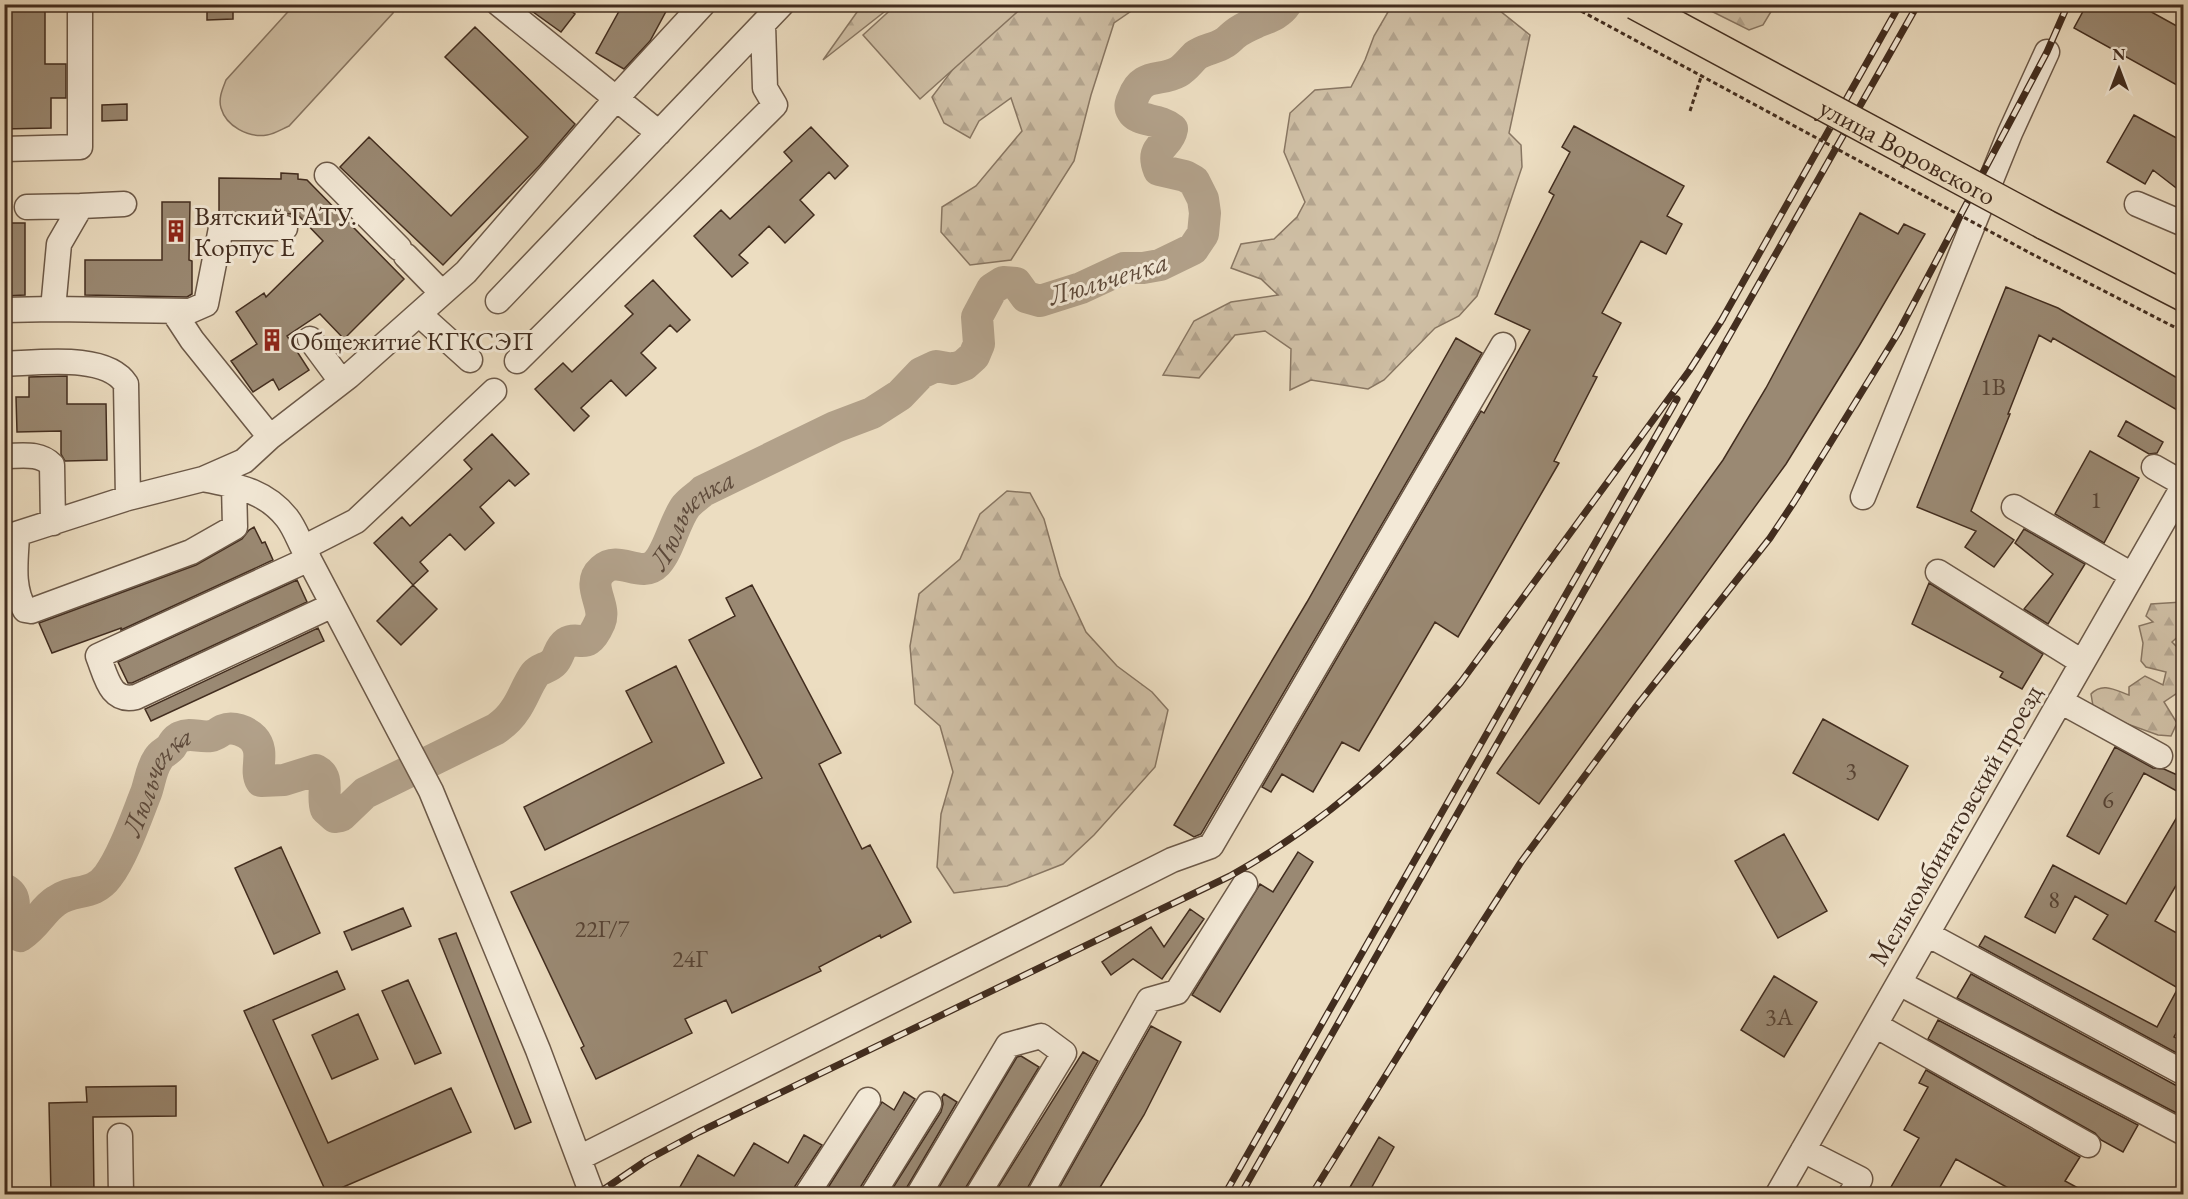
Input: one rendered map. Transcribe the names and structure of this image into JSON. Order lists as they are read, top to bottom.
{
  "streets": {
    "main road": ["улица Воровского"],
    "street": ["Мелькомбинатовский проезд"]
  },
  "water": ["Люльченка"],
  "places": {
    "building": ["Вятский ГАТУ. Корпус Е", "Общежитие КГКСЭП"]
  },
  "house_numbers": [
    "1В",
    "1",
    "3",
    "6",
    "8",
    "22Г/7",
    "24Г",
    "3А"
  ],
  "north": "top"
}
